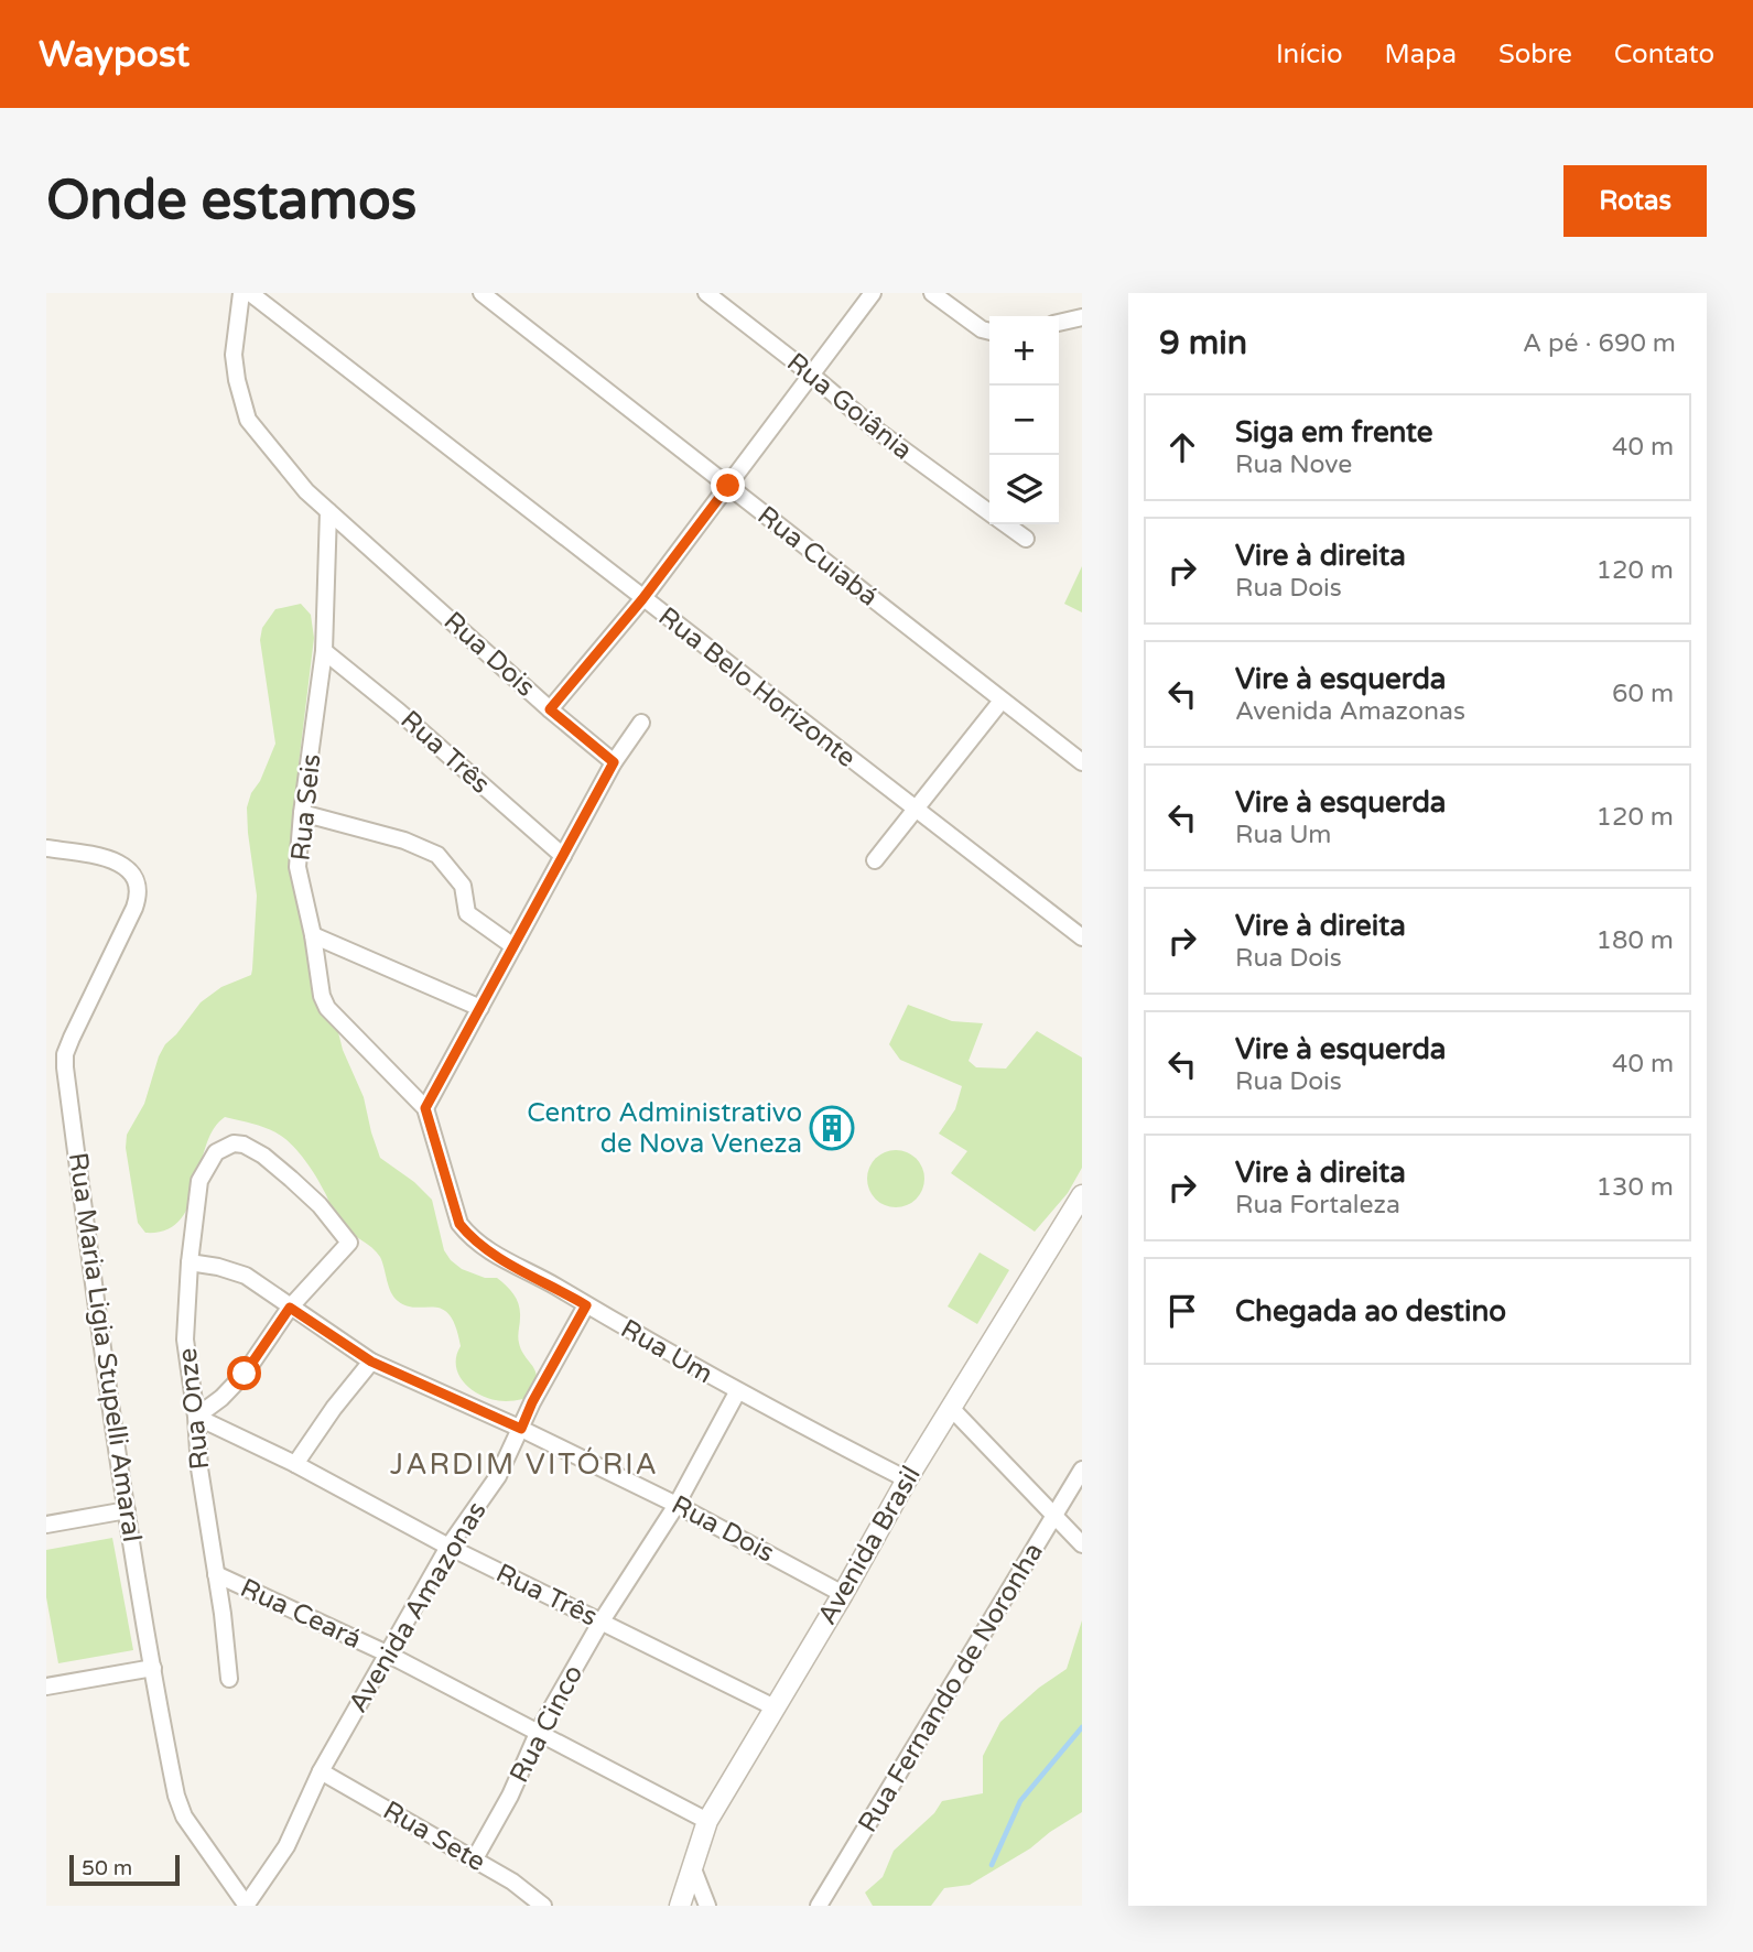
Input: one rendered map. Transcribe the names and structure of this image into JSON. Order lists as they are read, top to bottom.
{
  "streets": {
    "street": [
      "Rua Goiânia",
      "Rua Cuiabá",
      "Rua Dois",
      "Rua Belo Horizonte",
      "Rua Três",
      "Rua Seis",
      "Rua Maria Ligia Stupelli Amaral",
      "Rua Um",
      "Rua Onze",
      "Avenida Brasil",
      "Avenida Amazonas",
      "Rua Ceará",
      "Rua Fernando de Noronha",
      "Rua Cinco",
      "Rua Sete"
    ]
  },
  "crossings": [
    ["Rua Dois", "Rua Seis"],
    ["Rua Dois", "Rua Onze"],
    ["Rua Dois", "Avenida Brasil"],
    ["Rua Dois", "Avenida Amazonas"],
    ["Rua Dois", "Rua Cinco"],
    ["Rua Três", "Rua Seis"],
    ["Rua Três", "Rua Onze"],
    ["Rua Três", "Avenida Brasil"],
    ["Rua Três", "Avenida Amazonas"],
    ["Rua Três", "Rua Cinco"],
    ["Rua Seis", "Rua Um"],
    ["Rua Maria Ligia Stupelli Amaral", "Avenida Amazonas"],
    ["Rua Um", "Avenida Brasil"],
    ["Rua Um", "Avenida Amazonas"],
    ["Rua Um", "Rua Cinco"],
    ["Rua Onze", "Rua Ceará"],
    ["Avenida Brasil", "Rua Ceará"],
    ["Avenida Amazonas", "Rua Ceará"],
    ["Avenida Amazonas", "Rua Sete"],
    ["Rua Ceará", "Rua Cinco"],
    ["Rua Cinco", "Rua Sete"]
  ],
  "districts": ["JARDIM VITÓRIA"],
  "places": {
    "building": ["Centro Administrativo de Nova Veneza"]
  },
  "scale_bar": "50 m",
  "page": {
    "header": "Waypost",
    "nav": [
      "Início",
      "Mapa",
      "Sobre",
      "Contato"
    ],
    "buttons": "Rotas",
    "title": "Onde estamos",
    "heading": ["9 min", "A pé · 690 m"],
    "map_buttons": ["+", "−"],
    "list": [
      ["Siga em frente", "Rua Nove", "40 m"],
      ["Vire à direita", "Rua Dois", "120 m"],
      ["Vire à esquerda", "Avenida Amazonas", "60 m"],
      ["Vire à esquerda", "Rua Um", "120 m"],
      ["Vire à direita", "Rua Dois", "180 m"],
      ["Vire à esquerda", "Rua Dois", "40 m"],
      ["Vire à direita", "Rua Fortaleza", "130 m"],
      "Chegada ao destino"
    ],
    "scale": "50 m"
  }
}
